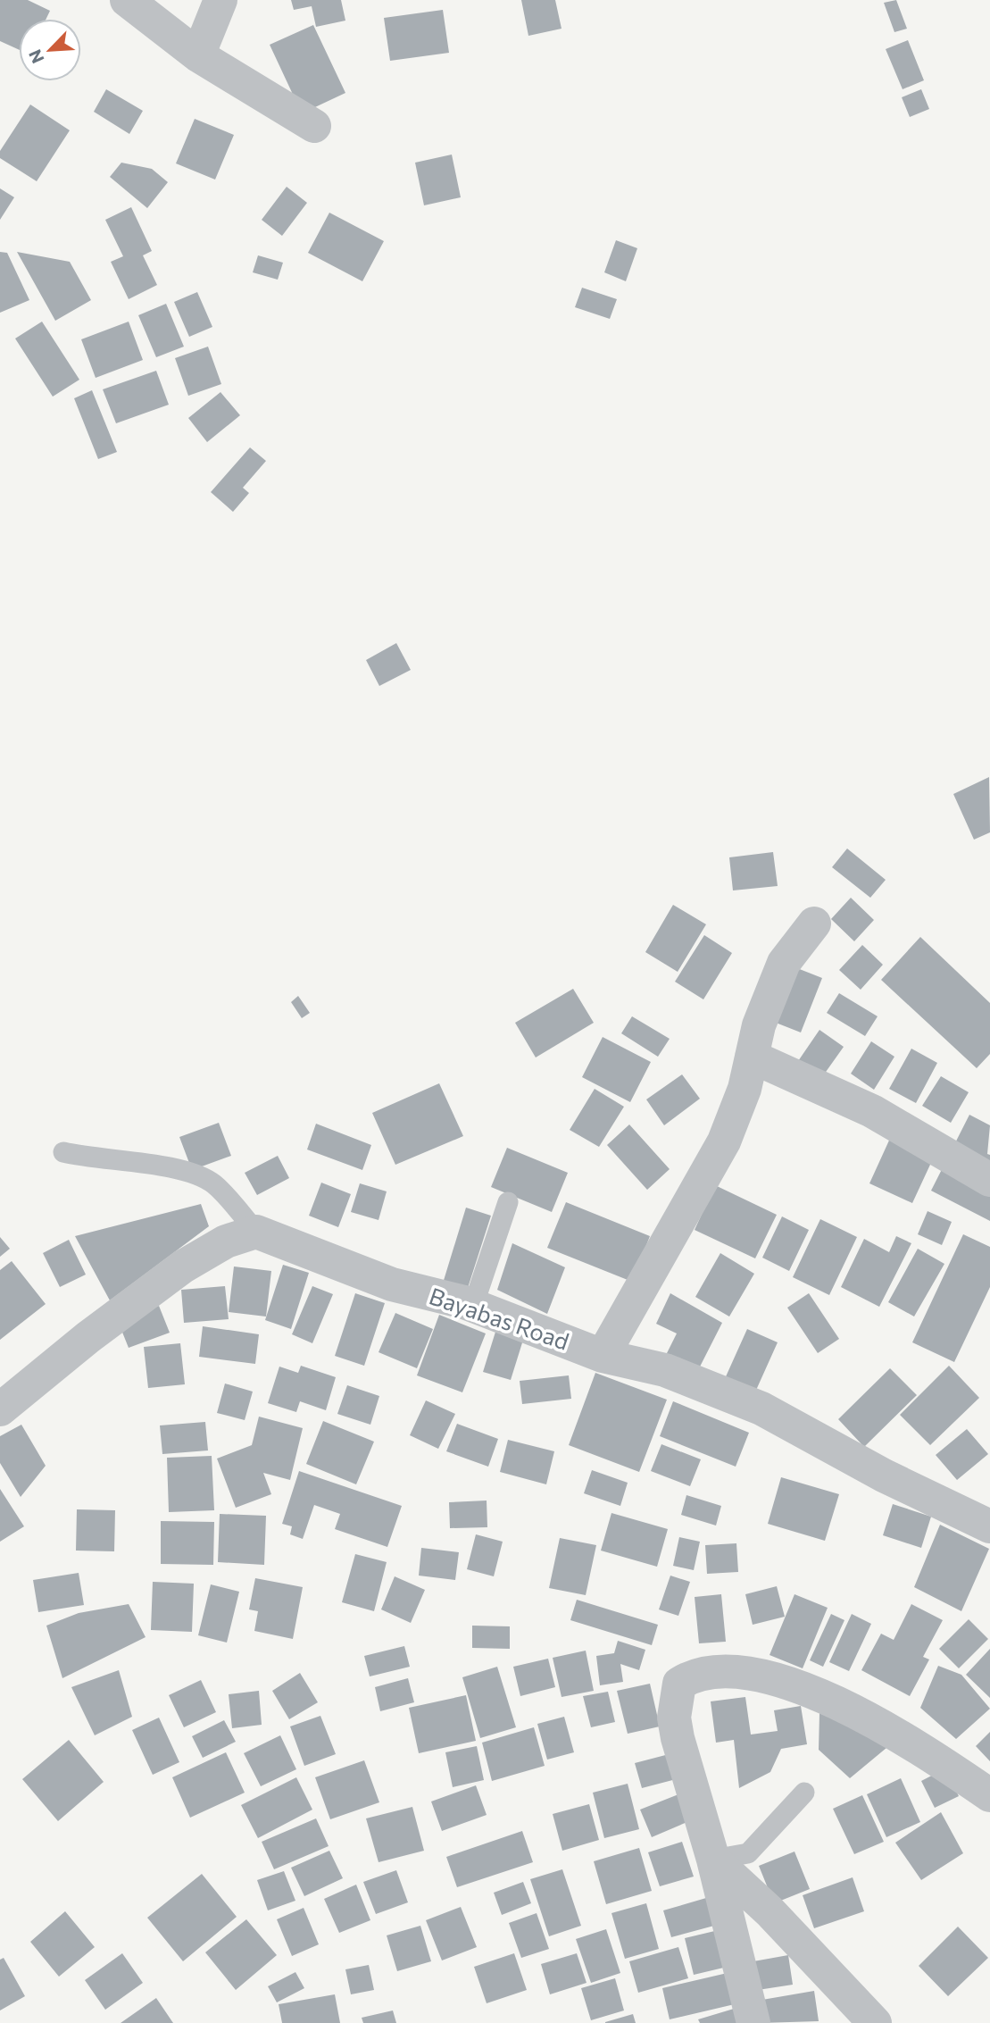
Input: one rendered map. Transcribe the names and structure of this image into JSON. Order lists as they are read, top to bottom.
{
  "streets": {
    "street": ["Bayabas Road"]
  },
  "north": "bottom left"
}
